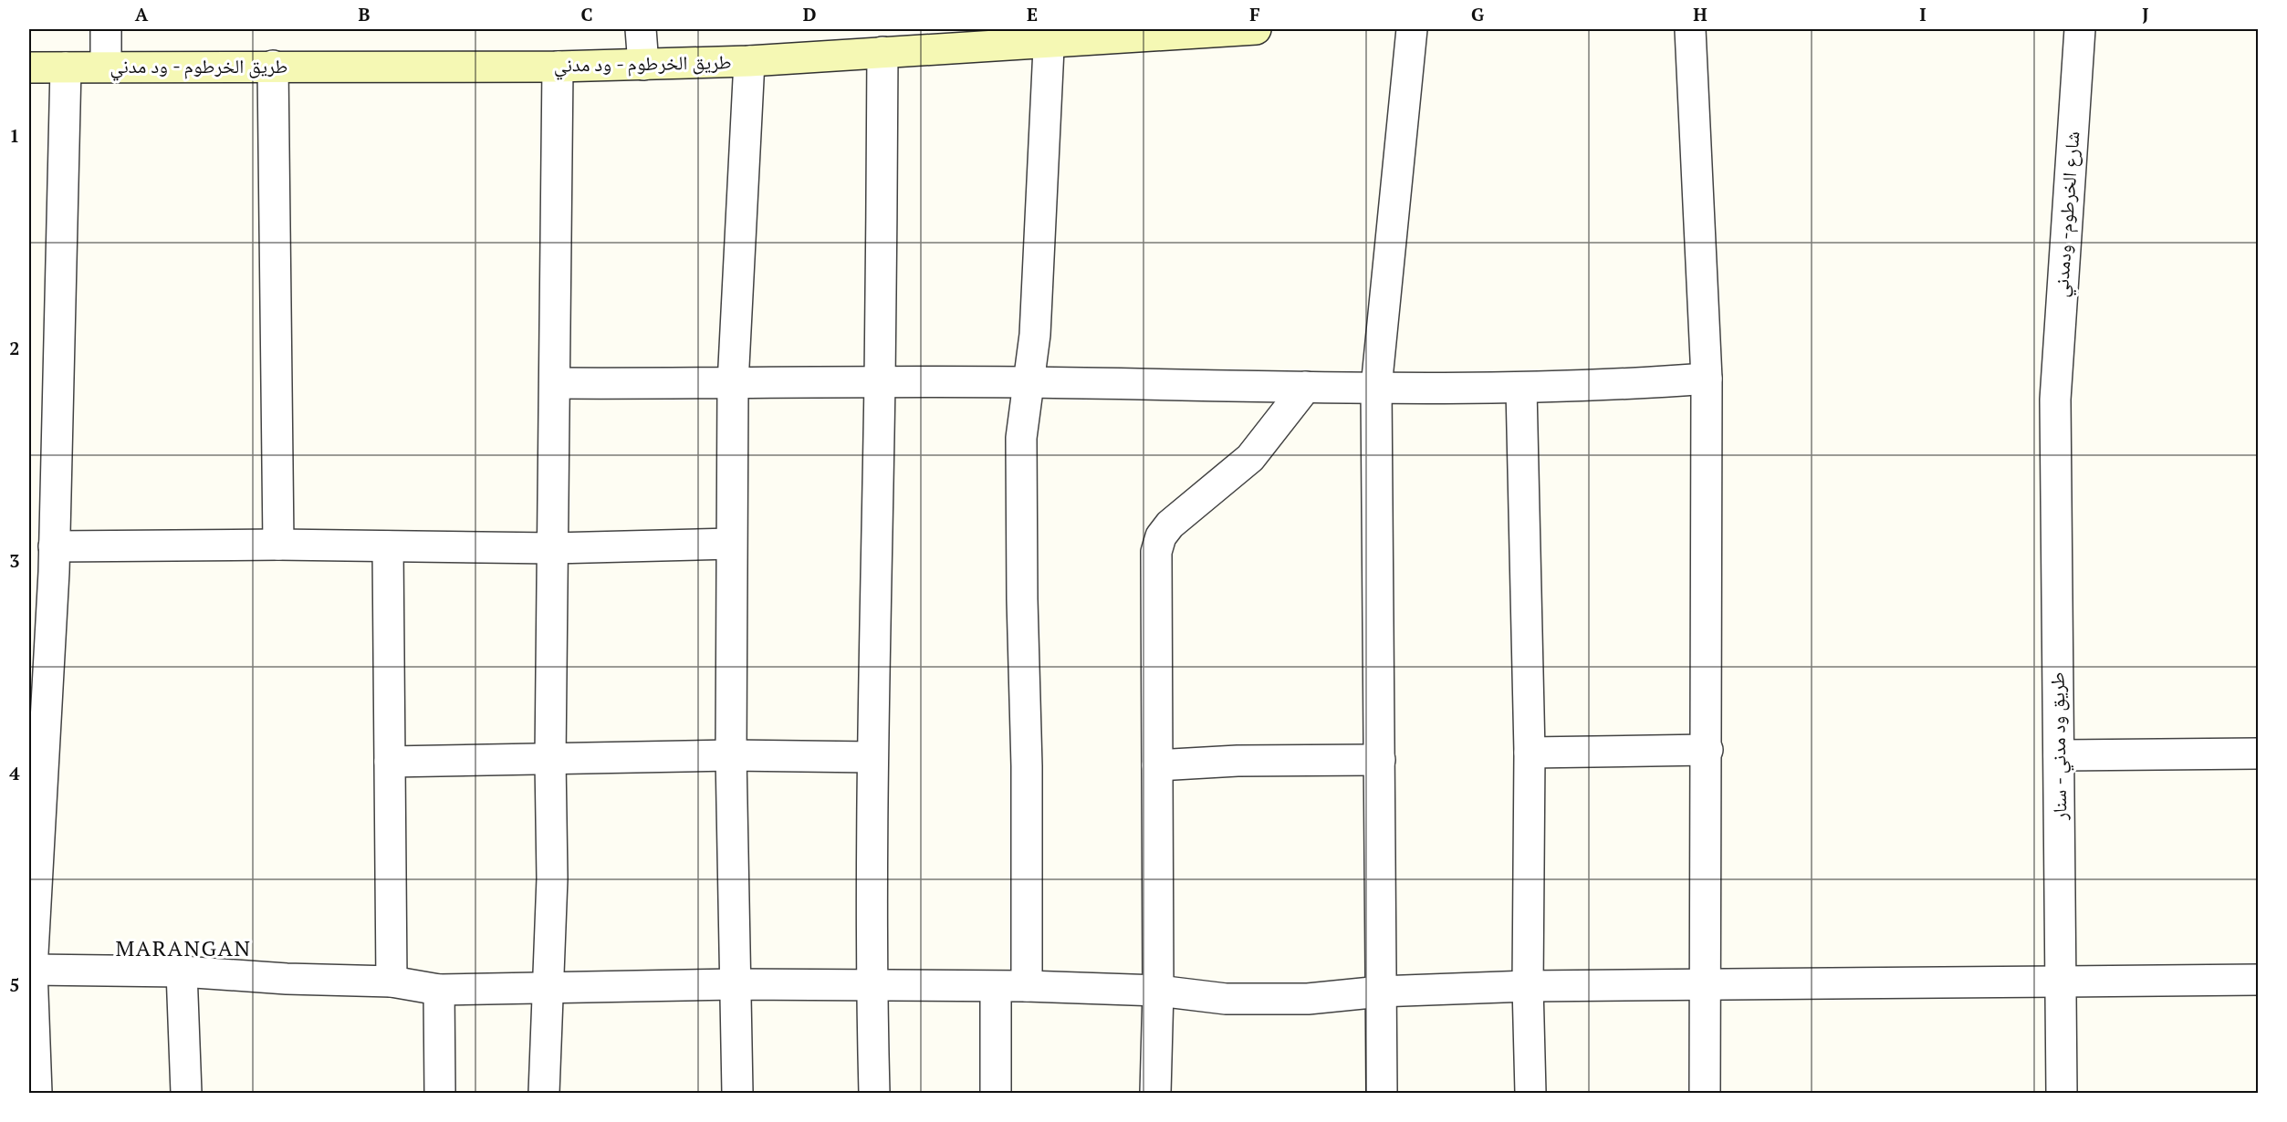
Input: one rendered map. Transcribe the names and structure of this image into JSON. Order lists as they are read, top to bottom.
{
  "streets": {
    "street": ["طريق الخرطوم - ود مدني", "شارع الخرطوم- ودمدني", "طريق ود مدني - سنار"]
  },
  "crossings": [
    ["شارع الخرطوم- ودمدني", "طريق ود مدني - سنار"]
  ],
  "districts": ["MARANGAN"],
  "grid": {
    "columns": [
      "A",
      "B",
      "C",
      "D",
      "E",
      "F",
      "G",
      "H",
      "I",
      "J"
    ],
    "rows": [
      "1",
      "2",
      "3",
      "4",
      "5"
    ]
  }
}
